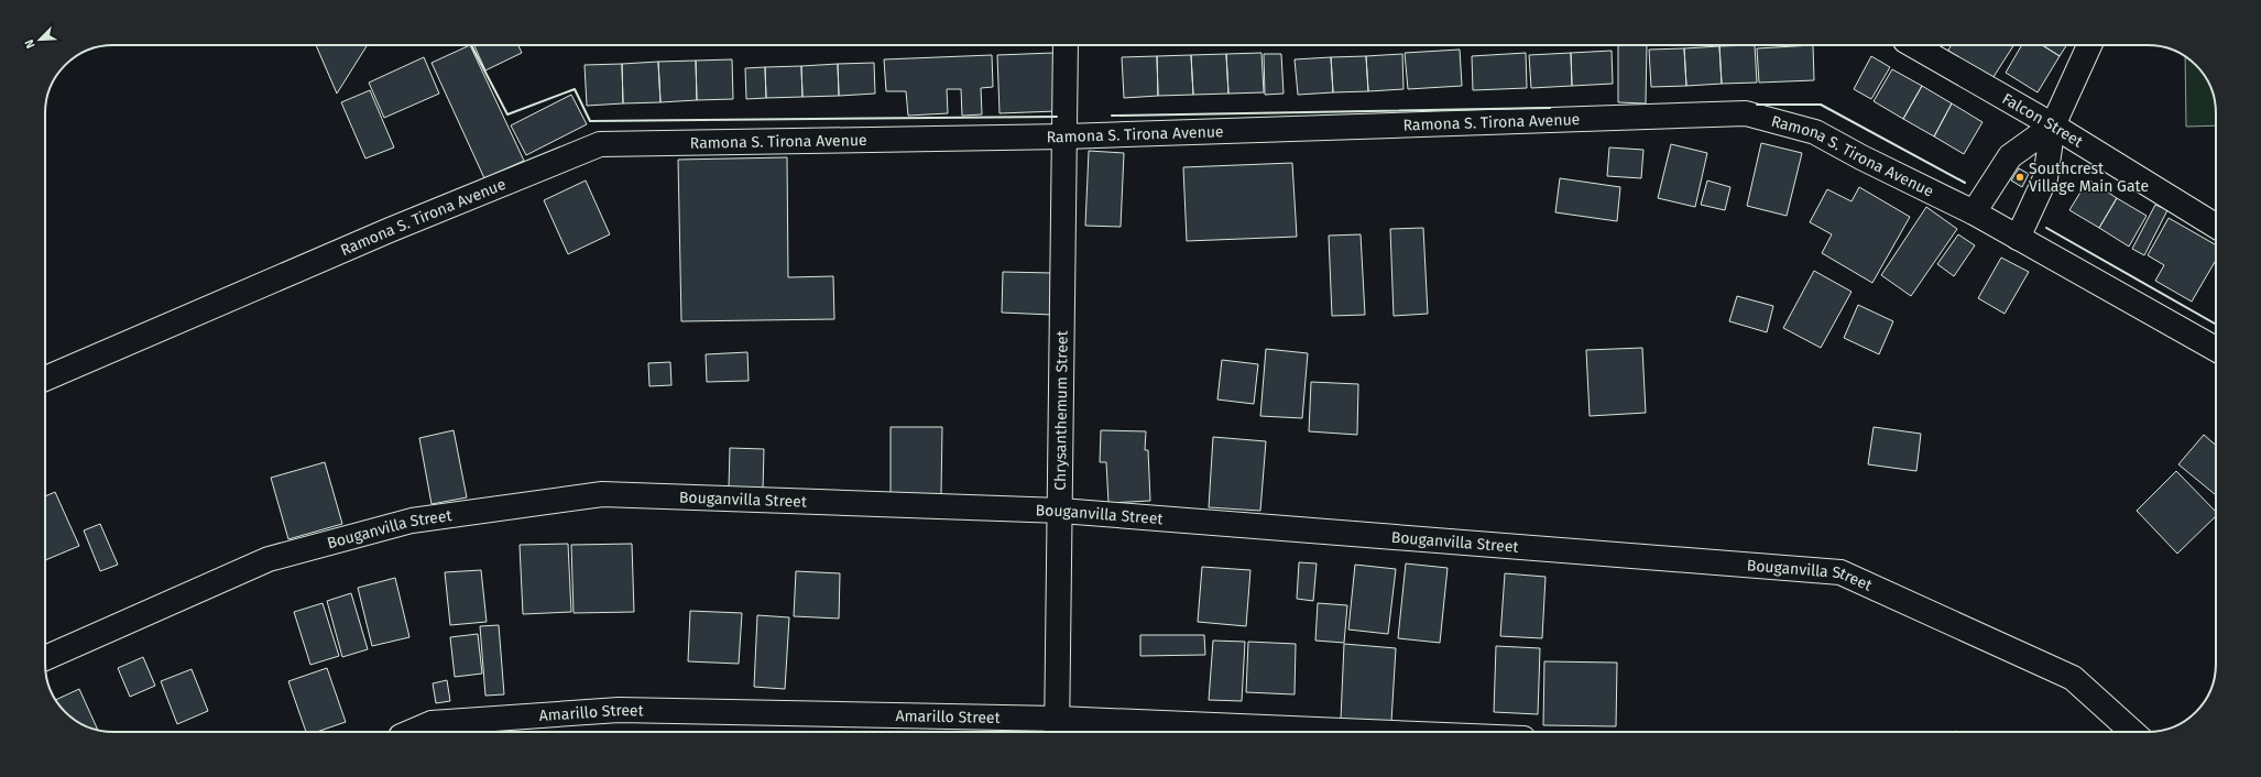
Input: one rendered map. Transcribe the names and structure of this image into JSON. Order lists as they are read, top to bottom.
{
  "streets": {
    "street": [
      "Falcon Street",
      "Ramona S. Tirona Avenue",
      "Chrysanthemum Street",
      "Bouganvilla Street",
      "Amarillo Street"
    ]
  },
  "crossings": [
    ["Ramona S. Tirona Avenue", "Chrysanthemum Street"],
    ["Chrysanthemum Street", "Bouganvilla Street"],
    ["Chrysanthemum Street", "Amarillo Street"]
  ],
  "places": ["Southcrest Village Main Gate"],
  "north": "bottom left"
}
